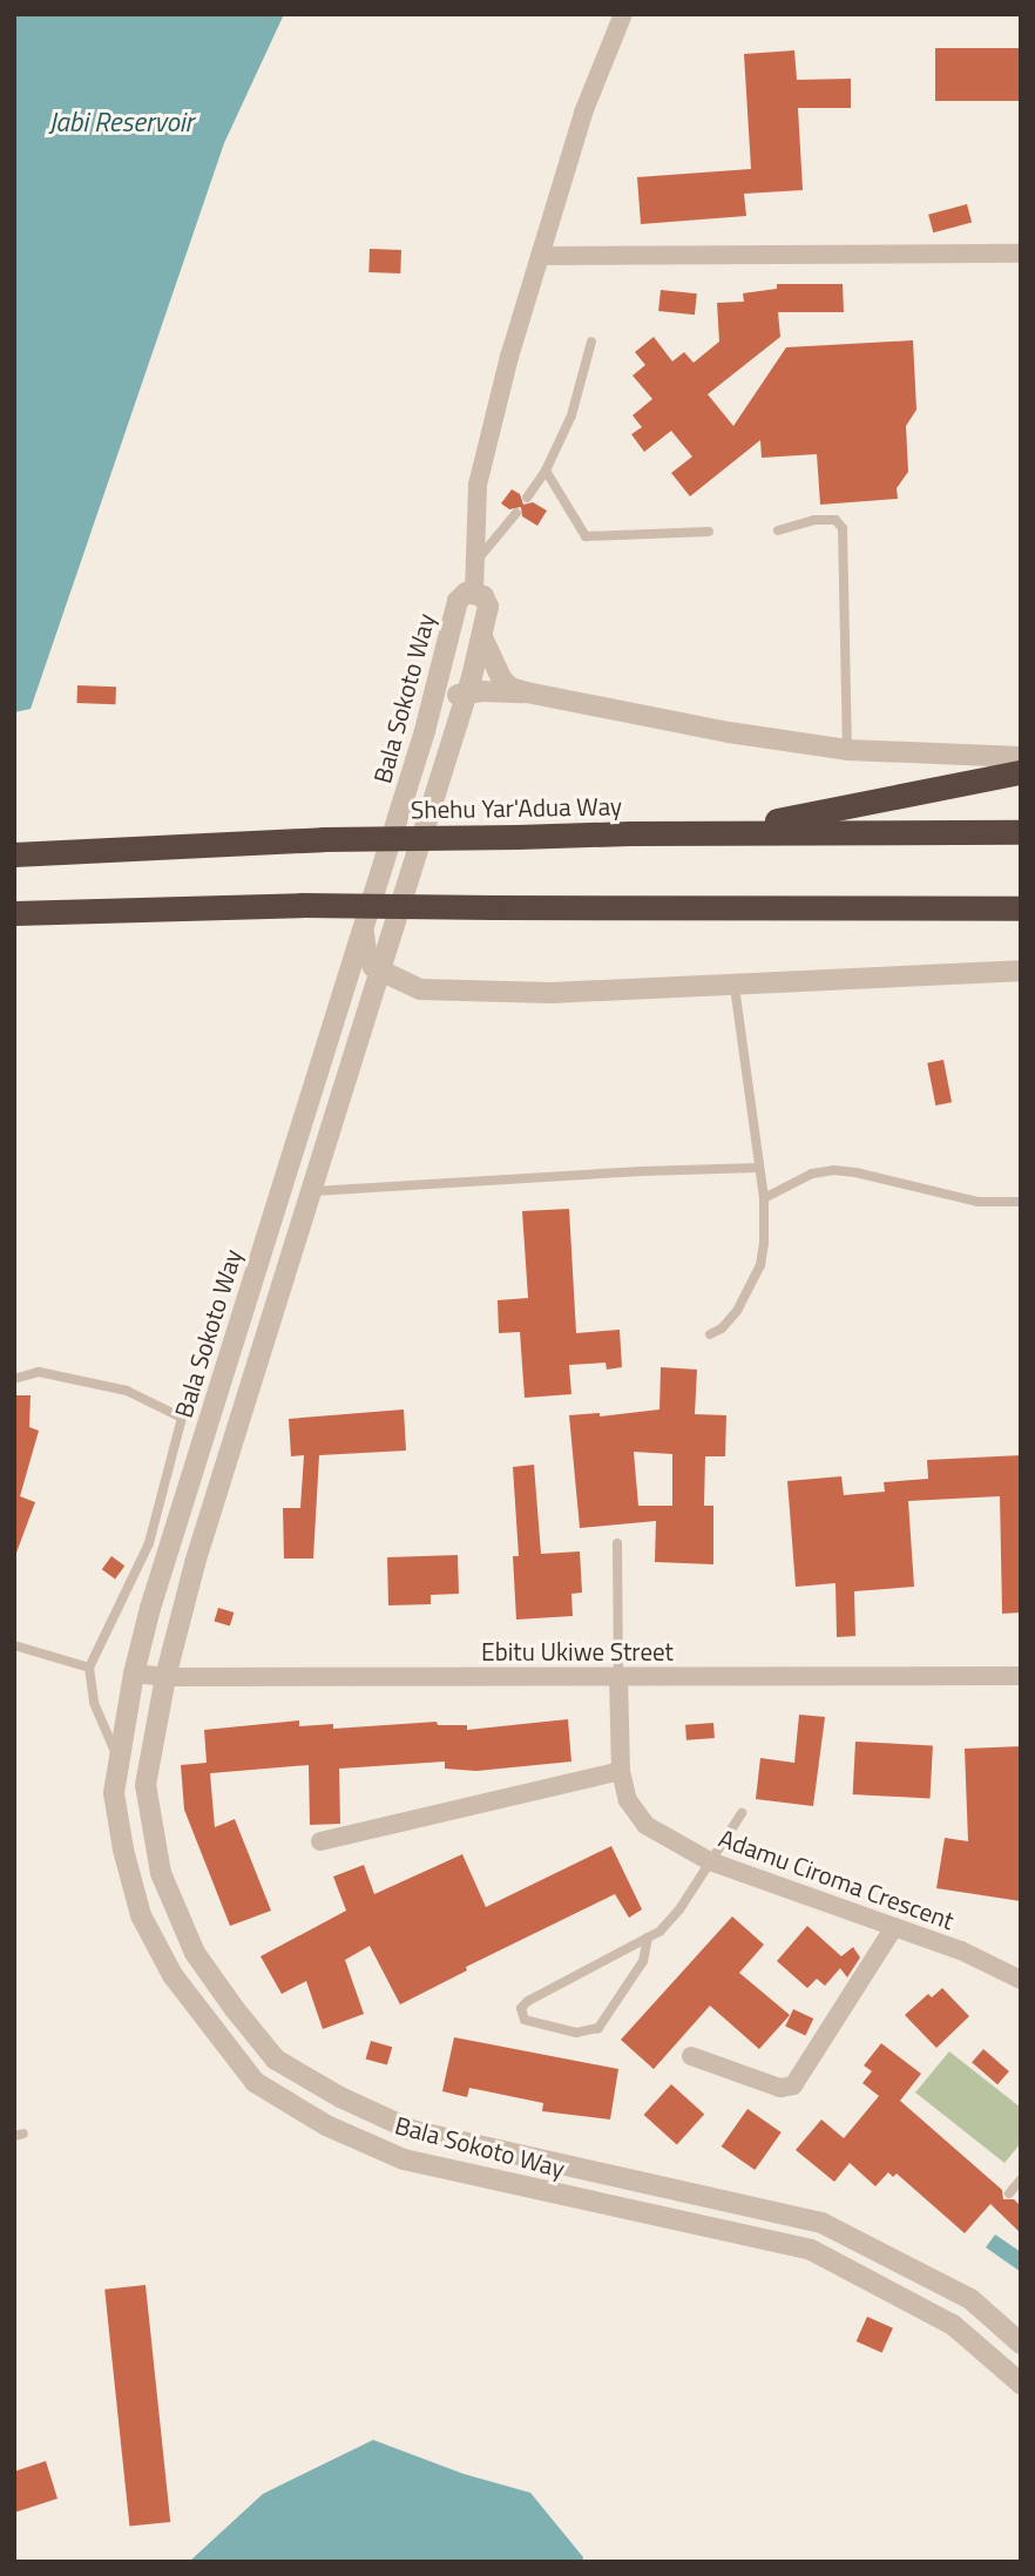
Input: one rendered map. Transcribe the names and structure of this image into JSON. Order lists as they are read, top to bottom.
{
  "streets": {
    "highway": ["Shehu Yar'Adua Way"],
    "street": ["Bala Sokoto Way", "Ebitu Ukiwe Street", "Adamu Ciroma Crescent"]
  },
  "crossings": [
    ["Bala Sokoto Way", "Ebitu Ukiwe Street"],
    ["Ebitu Ukiwe Street", "Adamu Ciroma Crescent"]
  ],
  "water": ["Jabi Reservoir"]
}
